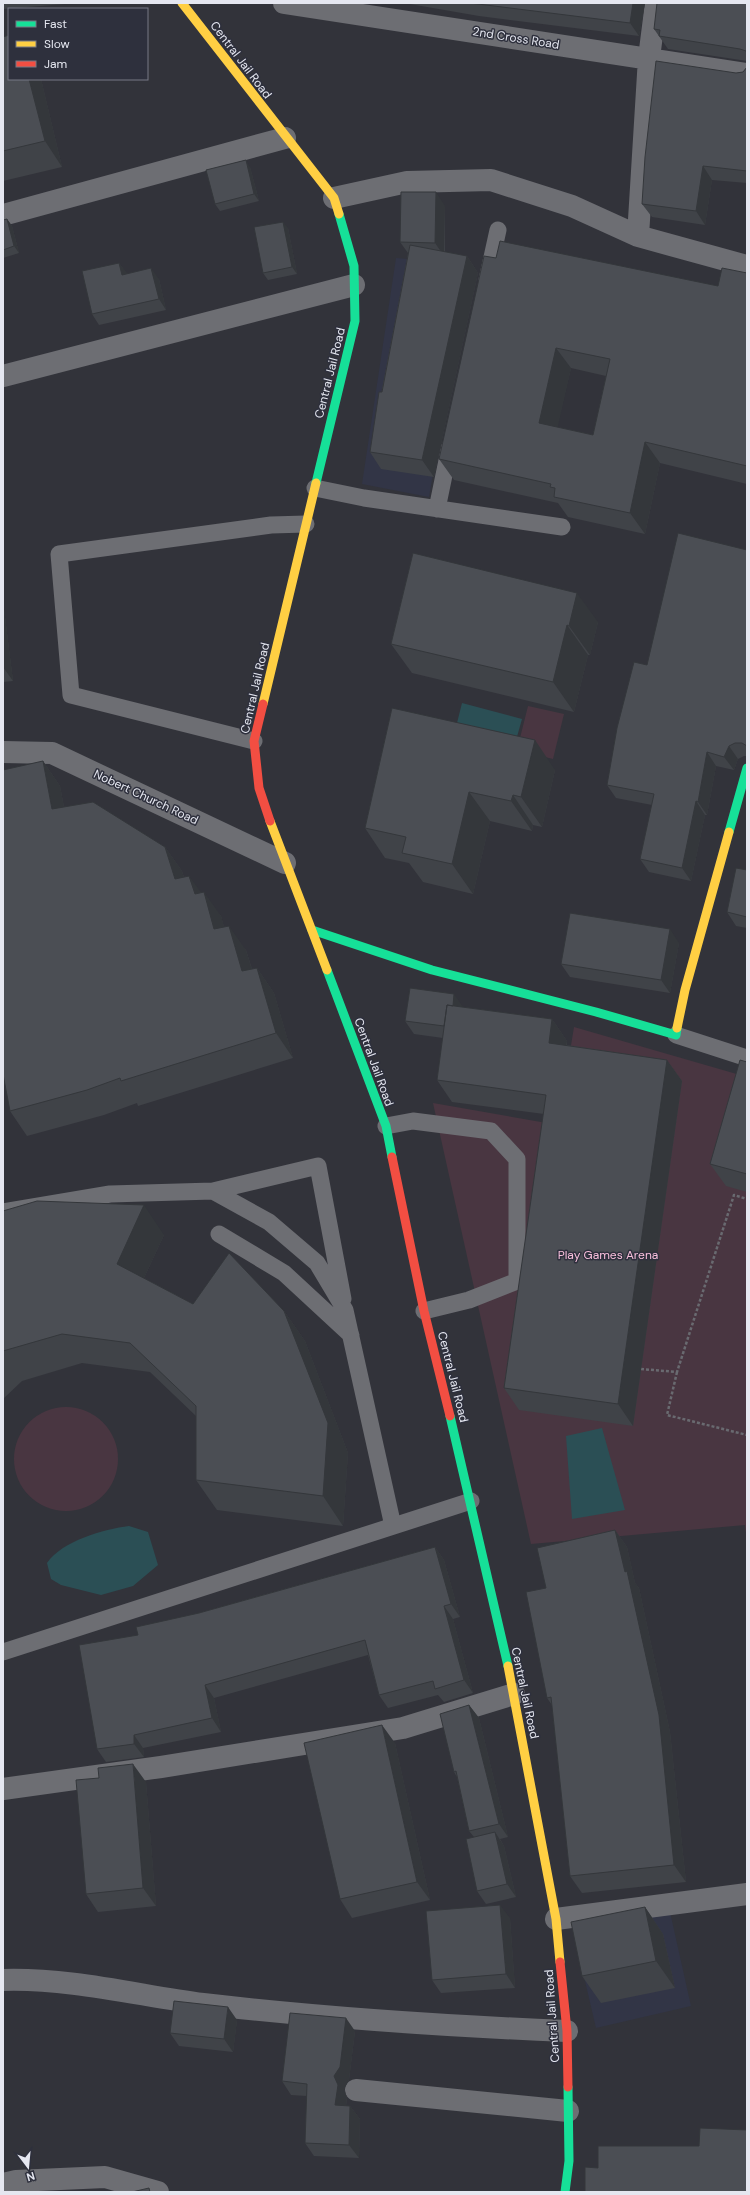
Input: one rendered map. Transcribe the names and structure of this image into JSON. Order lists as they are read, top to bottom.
{
  "streets": {
    "main road": ["Central Jail Road"],
    "street": ["2nd Cross Road", "Nobert Church Road"]
  },
  "crossings": [
    ["Central Jail Road", "Nobert Church Road"]
  ],
  "parks": ["Play Games Arena"],
  "legend": ["Fast", "Slow", "Jam"],
  "north": "bottom"
}
